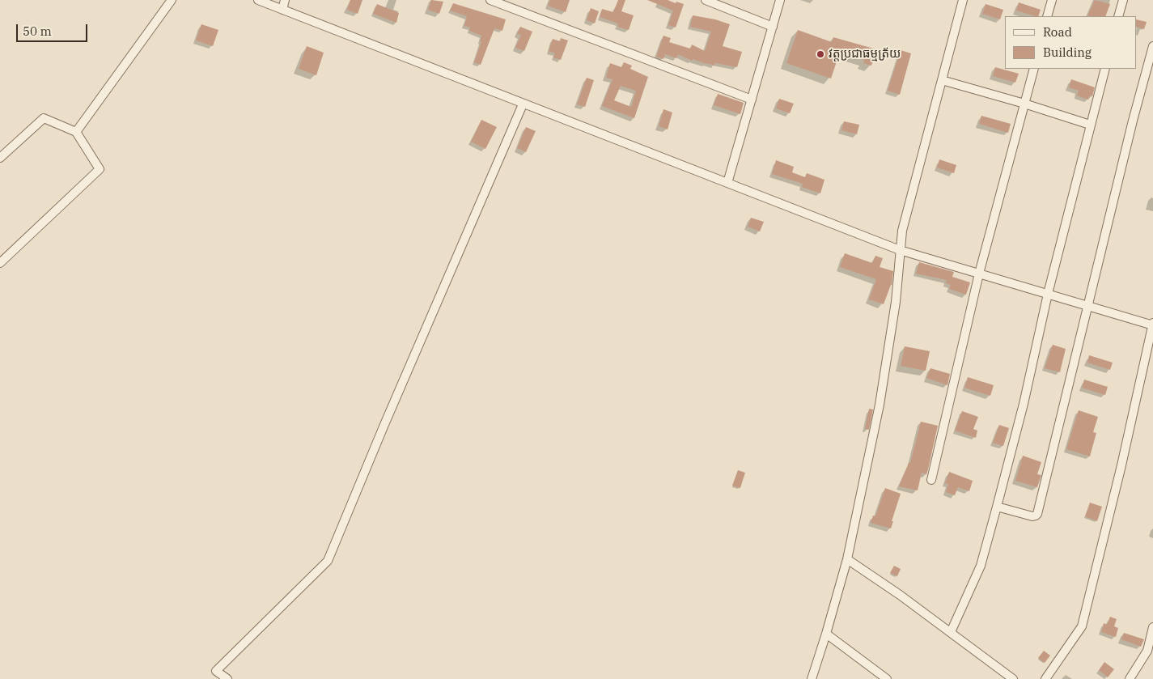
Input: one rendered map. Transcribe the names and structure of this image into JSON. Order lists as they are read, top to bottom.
{
  "places": ["វត្តប្រជាធម្មត្រ័យ"],
  "legend": ["Road", "Building"],
  "scale_bar": "50 m"
}
